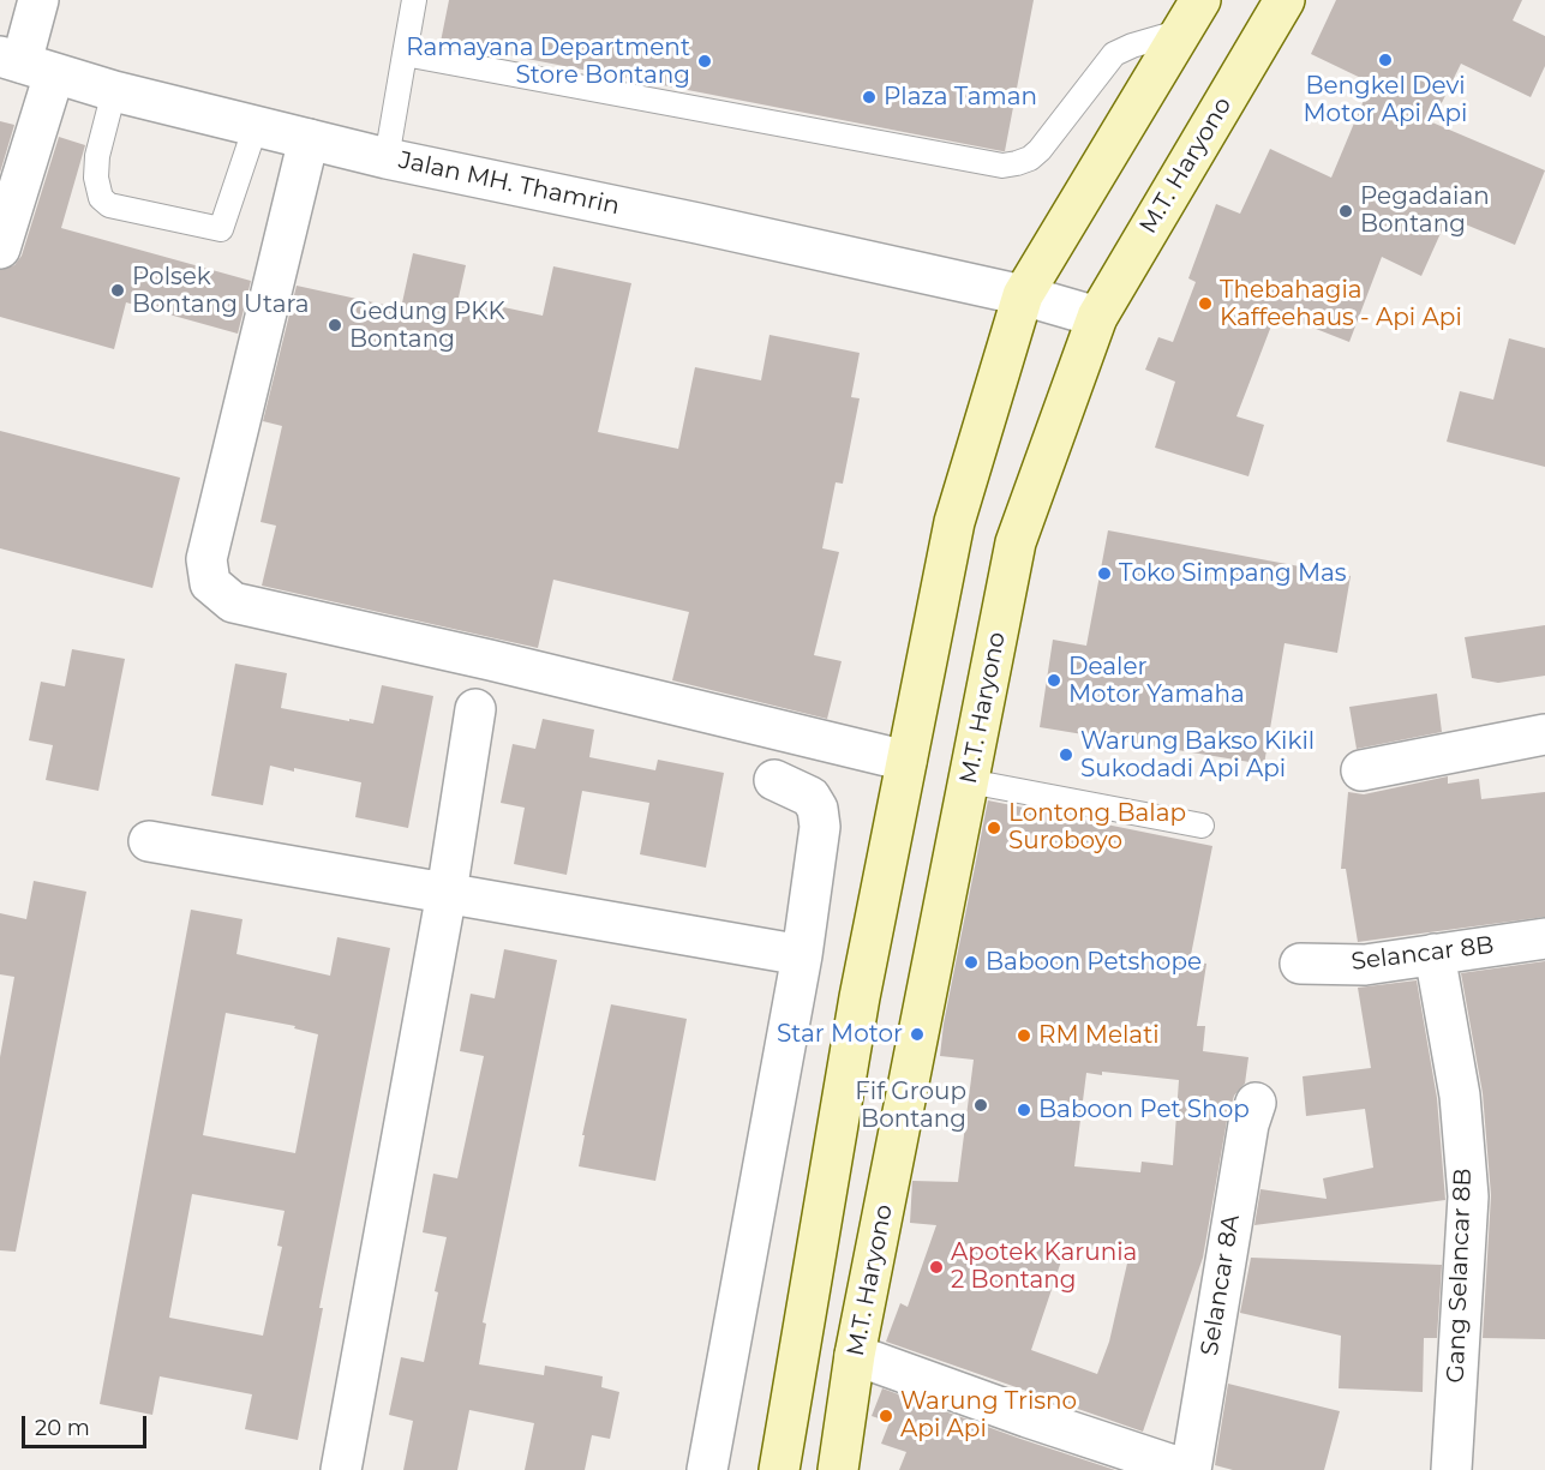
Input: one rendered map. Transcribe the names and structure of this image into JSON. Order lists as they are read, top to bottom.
{
  "streets": {
    "main road": ["M.T. Haryono"],
    "street": [
      "Jalan MH. Thamrin",
      "Selancar 8B",
      "Gang Selancar 8B",
      "Selancar 8A"
    ]
  },
  "crossings": [
    ["M.T. Haryono", "Jalan MH. Thamrin"],
    ["Selancar 8B", "Gang Selancar 8B"]
  ],
  "places": [
    "Bengkel Devi Motor Api Api",
    "Ramayana Department Store Bontang",
    "Plaza Taman",
    "Pegadaian Bontang",
    "Polsek Bontang Utara",
    "Thebahagia Kaffeehaus - Api Api",
    "Gedung PKK Bontang",
    "Toko Simpang Mas",
    "Dealer Motor Yamaha",
    "Warung Bakso Kikil Sukodadi Api Api",
    "Lontong Balap Suroboyo",
    "Baboon Petshope",
    "Star Motor",
    "RM Melati",
    "Fif Group Bontang",
    "Baboon Pet Shop",
    "Apotek Karunia 2 Bontang",
    "Warung Trisno Api Api"
  ],
  "scale_bar": "20 m"
}
